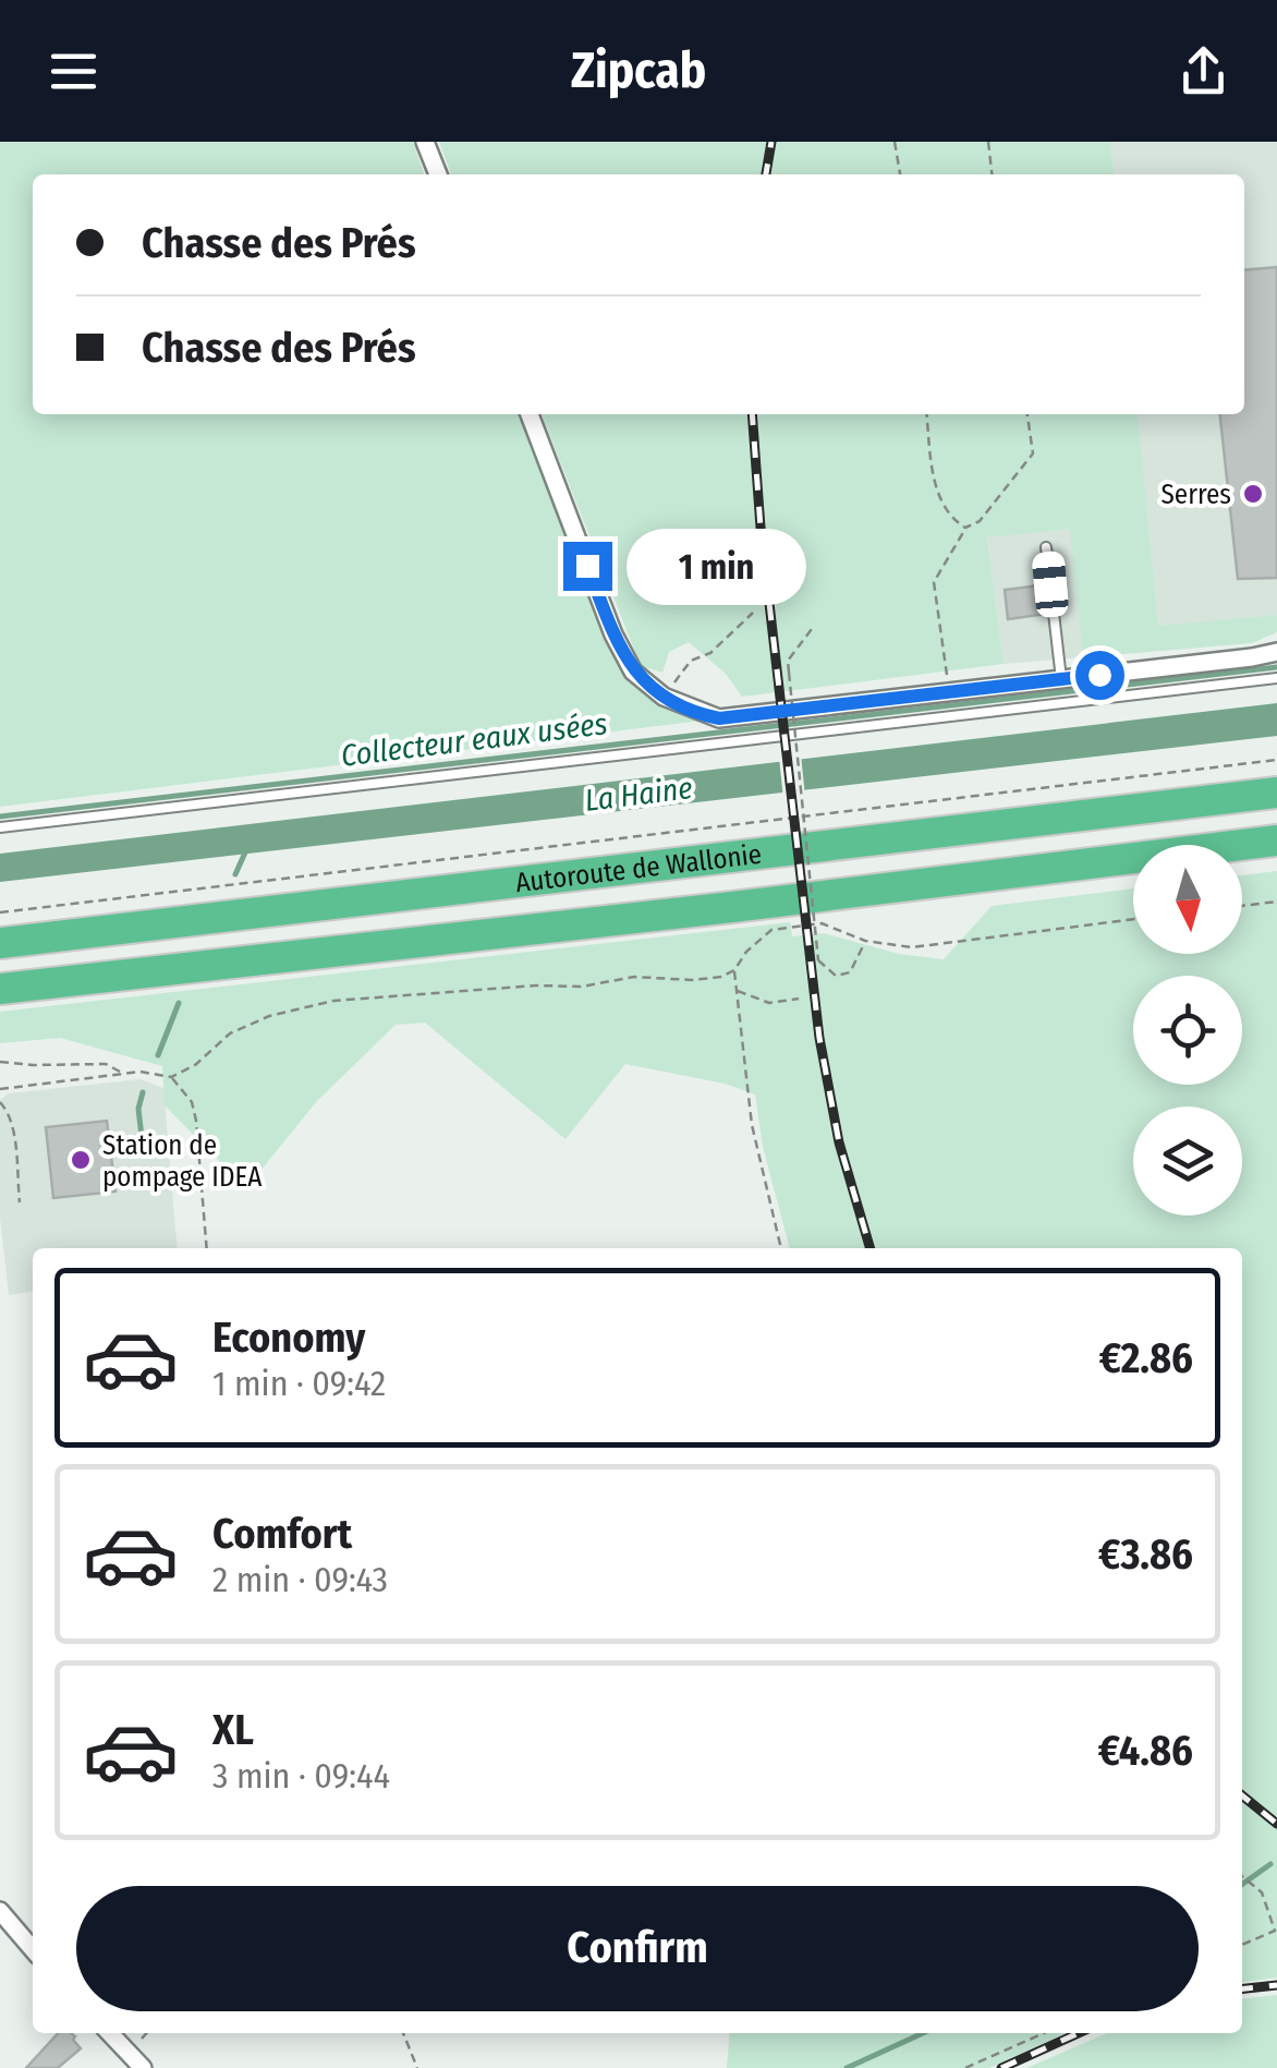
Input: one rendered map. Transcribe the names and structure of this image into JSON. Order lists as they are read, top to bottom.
{
  "streets": {
    "highway": ["Autoroute de Wallonie"]
  },
  "water": ["Collecteur eaux usées", "La Haine"],
  "places": ["Serres", "Station de pompage IDEA"],
  "north": "bottom",
  "page": {
    "header": "Zipcab",
    "banner": ["Chasse des Prés", "Chasse des Prés"],
    "bubble": "1 min",
    "list": [
      {
        "name": "Economy",
        "note": "1 min · 09:42",
        "value": "€2.86"
      },
      {
        "name": "Comfort",
        "note": "2 min · 09:43",
        "value": "€3.86"
      },
      {
        "name": "XL",
        "note": "3 min · 09:44",
        "value": "€4.86"
      }
    ],
    "buttons": "Confirm"
  }
}
